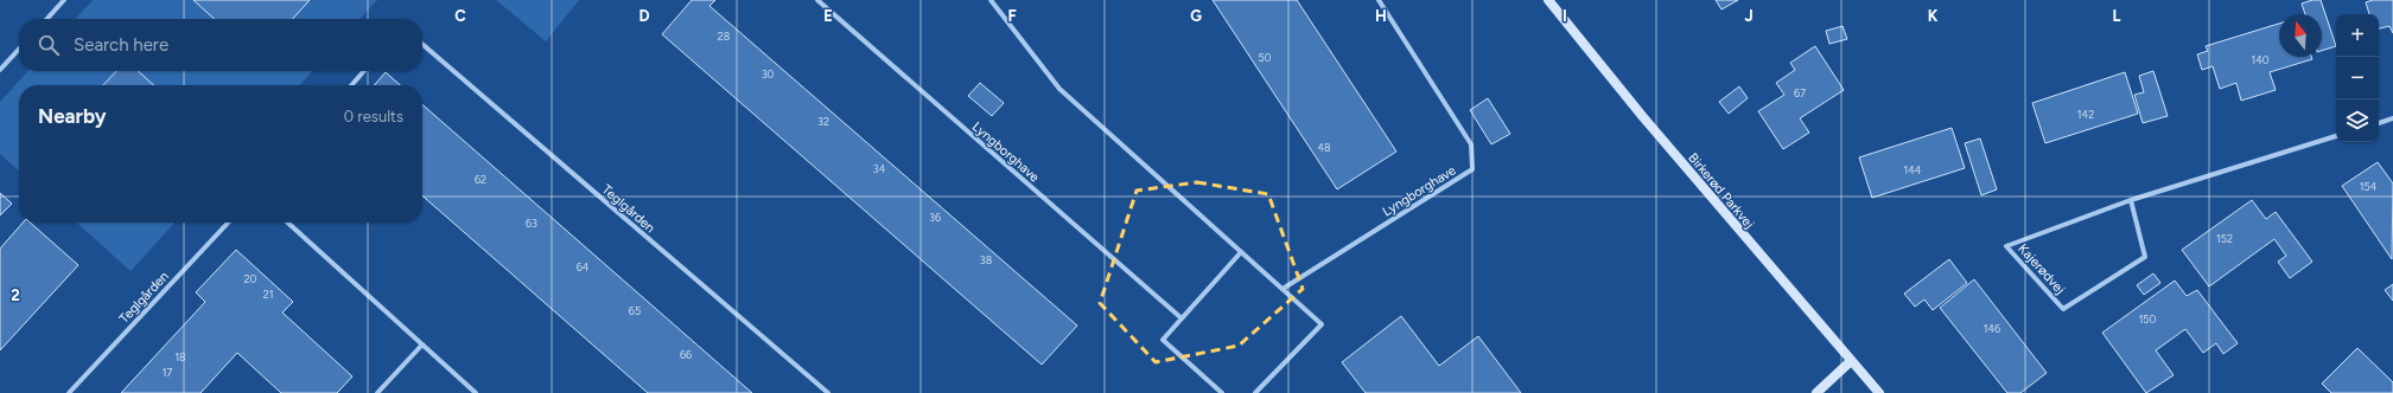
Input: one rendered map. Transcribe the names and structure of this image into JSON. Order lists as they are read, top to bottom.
{
  "streets": {
    "street": [
      "Lyngborghave",
      "Birkerød Parkvej",
      "Teglgården",
      "Kajerødvej"
    ]
  },
  "house_numbers": [
    "28",
    "50",
    "140",
    "30",
    "67",
    "142",
    "32",
    "48",
    "34",
    "144",
    "62",
    "154",
    "36",
    "63",
    "152",
    "38",
    "64",
    "20",
    "21",
    "65",
    "150",
    "146",
    "66",
    "18",
    "17"
  ],
  "north": "top",
  "page": {
    "map_buttons": ["+", "−"],
    "search": "Search here",
    "heading": ["Nearby", "0 results"]
  },
  "grid": {
    "columns": [
      "C",
      "D",
      "E",
      "F",
      "G",
      "H",
      "I",
      "J",
      "K",
      "L"
    ],
    "rows": ["2"]
  }
}
